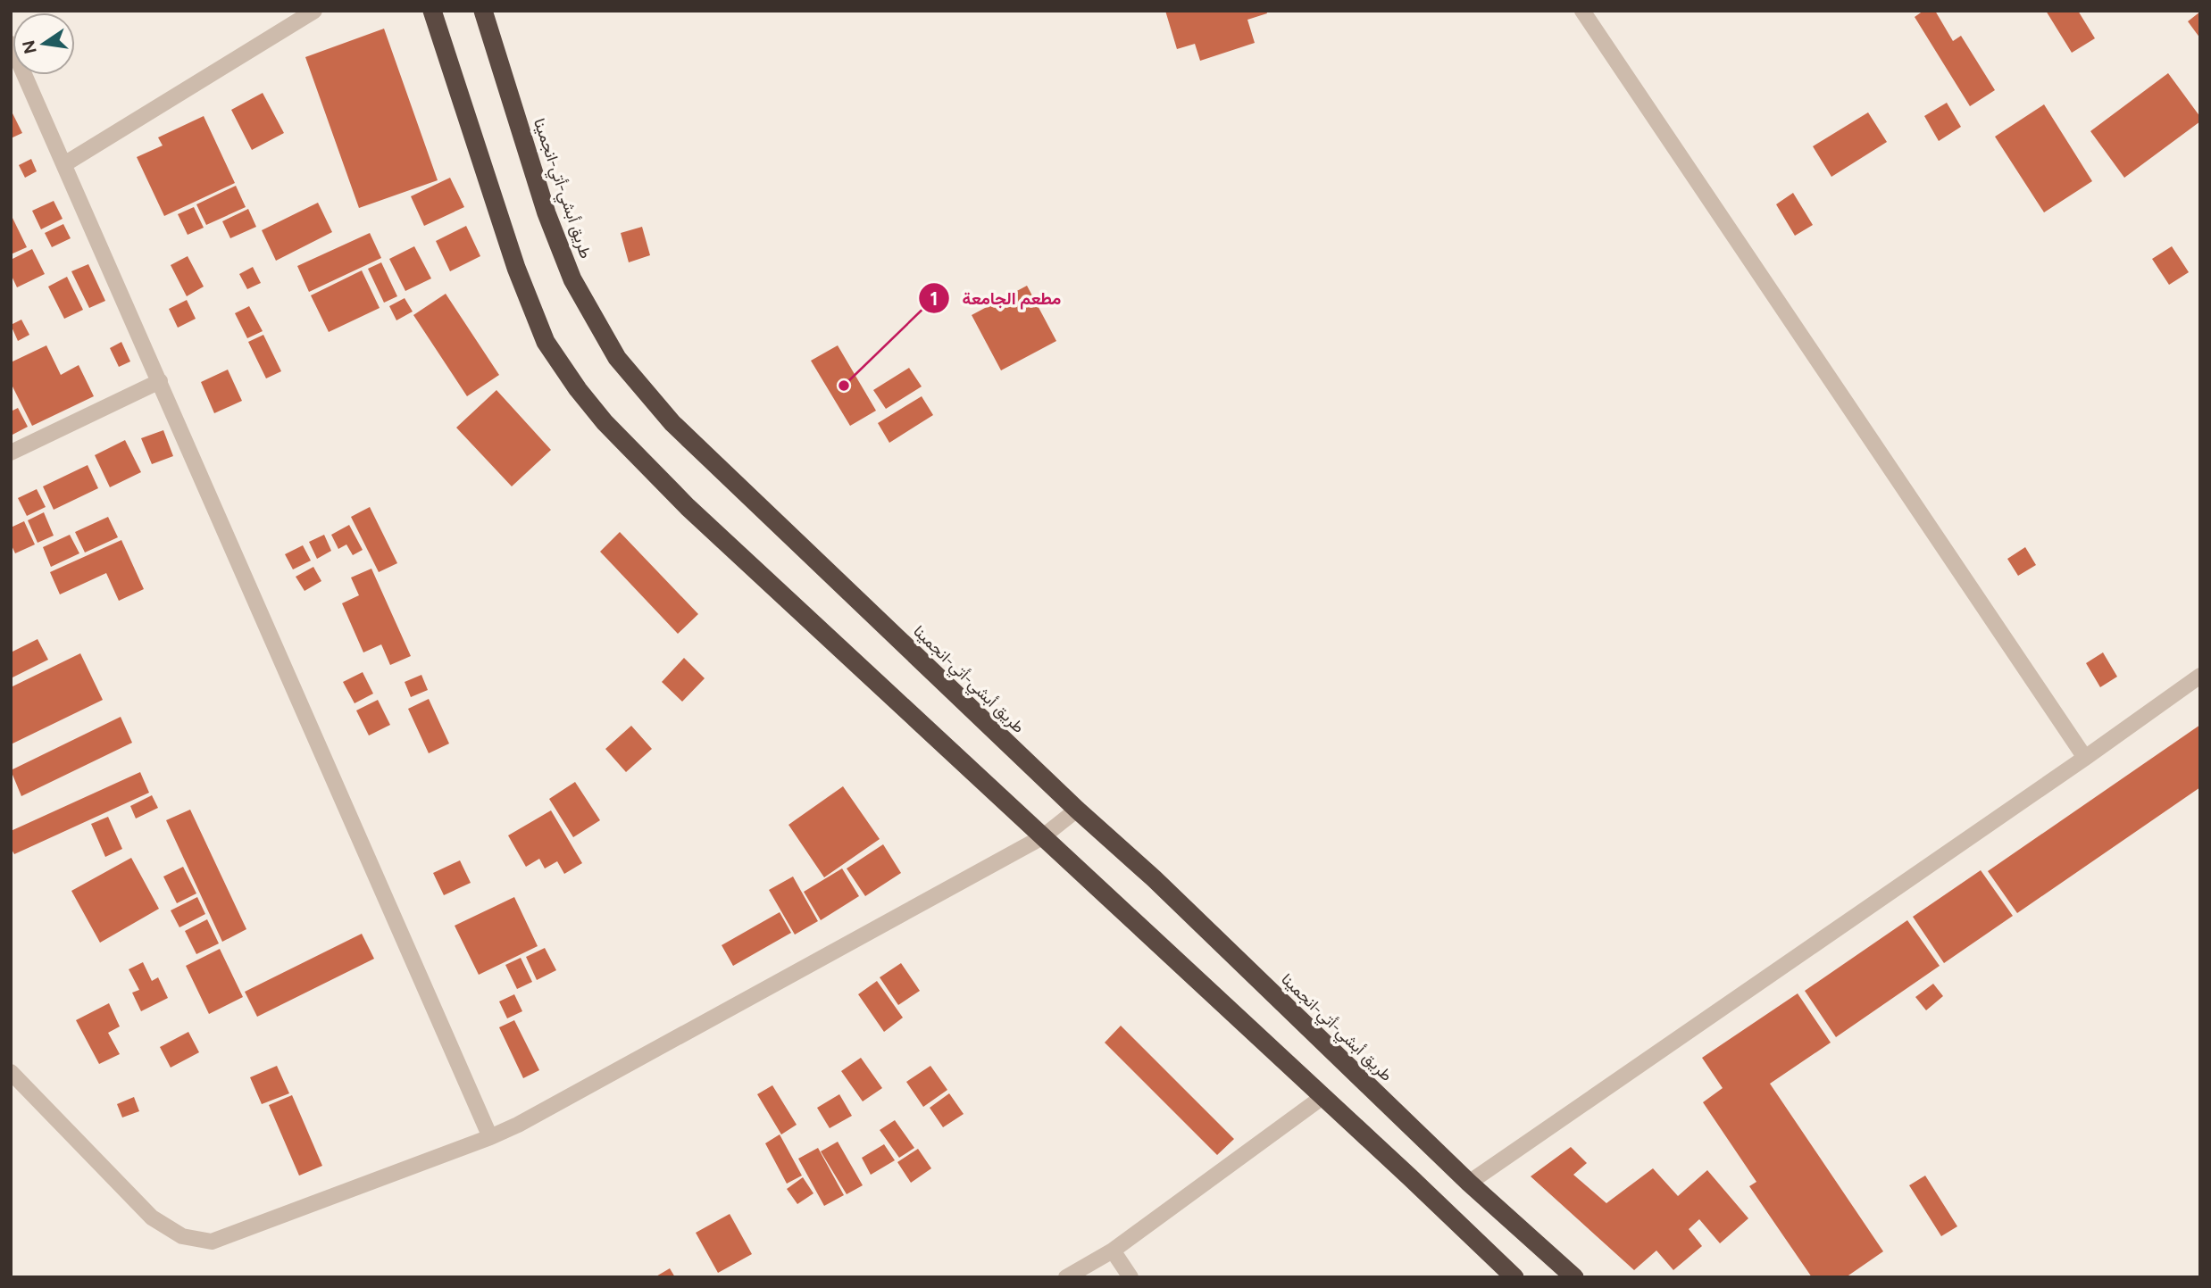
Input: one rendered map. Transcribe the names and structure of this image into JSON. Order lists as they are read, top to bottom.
{
  "streets": {
    "highway": ["طريق أبشي-أتي-انجمينا"]
  },
  "places": ["مطعم الجامعة"],
  "north": "left"
}
